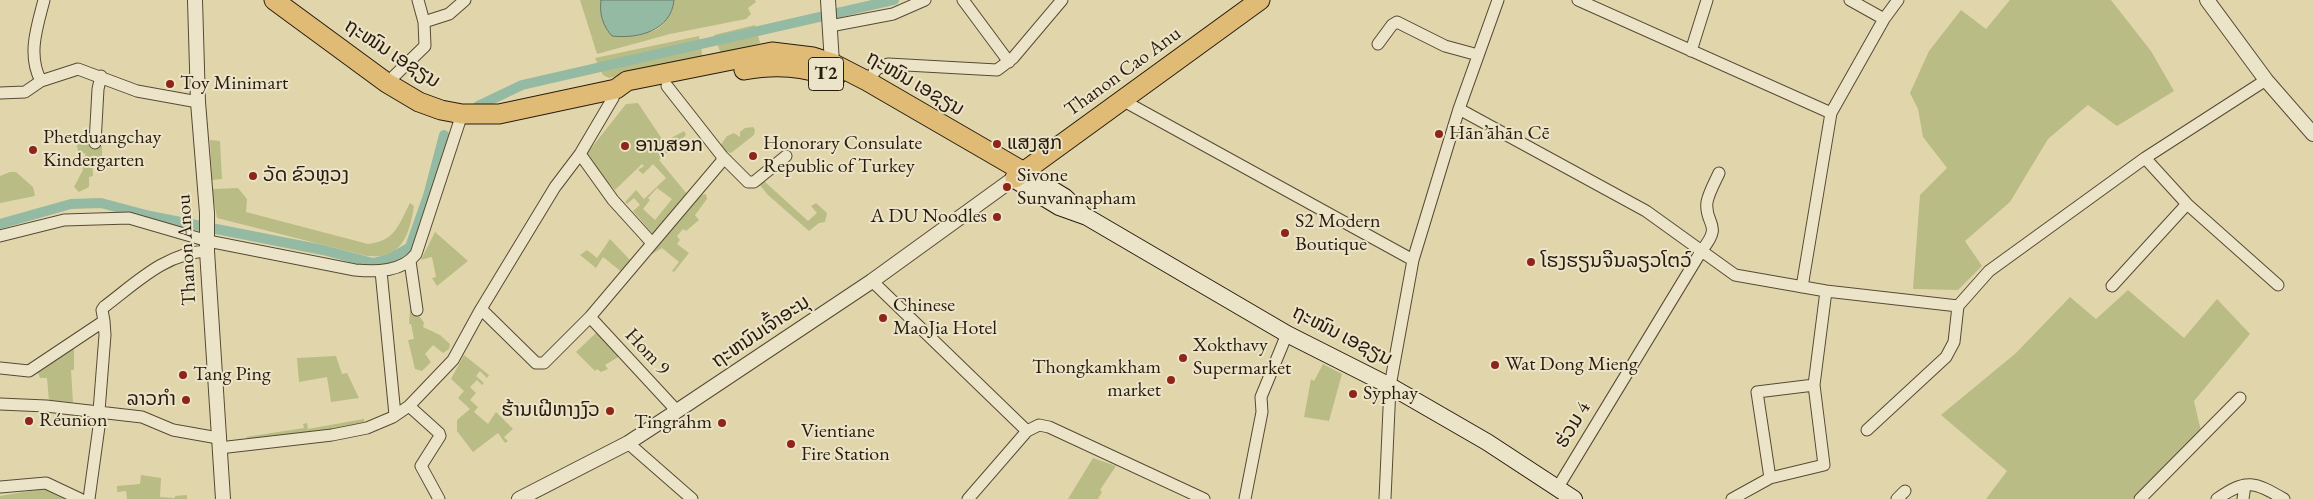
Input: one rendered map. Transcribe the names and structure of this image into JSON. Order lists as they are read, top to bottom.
{
  "streets": {
    "main road": ["ຖະໜົນ ເອຊຽນ", "Thanon Cao Anu", "T2"],
    "street": [
      "Thanon Anou",
      "ຖະຫນົນເຈົ້າອະນຸ",
      "Hom 9",
      "ຮ່ວມ 4"
    ]
  },
  "crossings": [
    ["ຖະໜົນ ເອຊຽນ", "Thanon Cao Anu"],
    ["ຖະໜົນ ເອຊຽນ", "ຖະຫນົນເຈົ້າອະນຸ"],
    ["ຖະໜົນ ເອຊຽນ", "ຮ່ວມ 4"],
    ["Thanon Cao Anu", "ຖະຫນົນເຈົ້າອະນຸ"],
    ["ຖະຫນົນເຈົ້າອະນຸ", "Hom 9"]
  ],
  "places": [
    "Toy Minimart",
    "Hān’āhān Cē",
    "ແສງສູກ",
    "ອານຸສອກ",
    "Phetduangchay Kindergarten",
    "Honorary Consulate Republic of Turkey",
    "ວັດ ຂົວຫຼວງ",
    "Sivone Sunvannapham",
    "A DU Noodles",
    "S2 Modern Boutique",
    "ໂຮງຮຽນຈີນລຽວໂຕວ໌",
    "Chinese MaoJia Hotel",
    "Xokthavy Supermarket",
    "Wat Dong Mieng",
    "Tang Ping",
    "Thongkamkham market",
    "Syphay",
    "ລາວກໍາ",
    "ຮ້ານເຝີຫາງງົວ",
    "Réunion",
    "Tingrahm",
    "Vientiane Fire Station"
  ]
}
